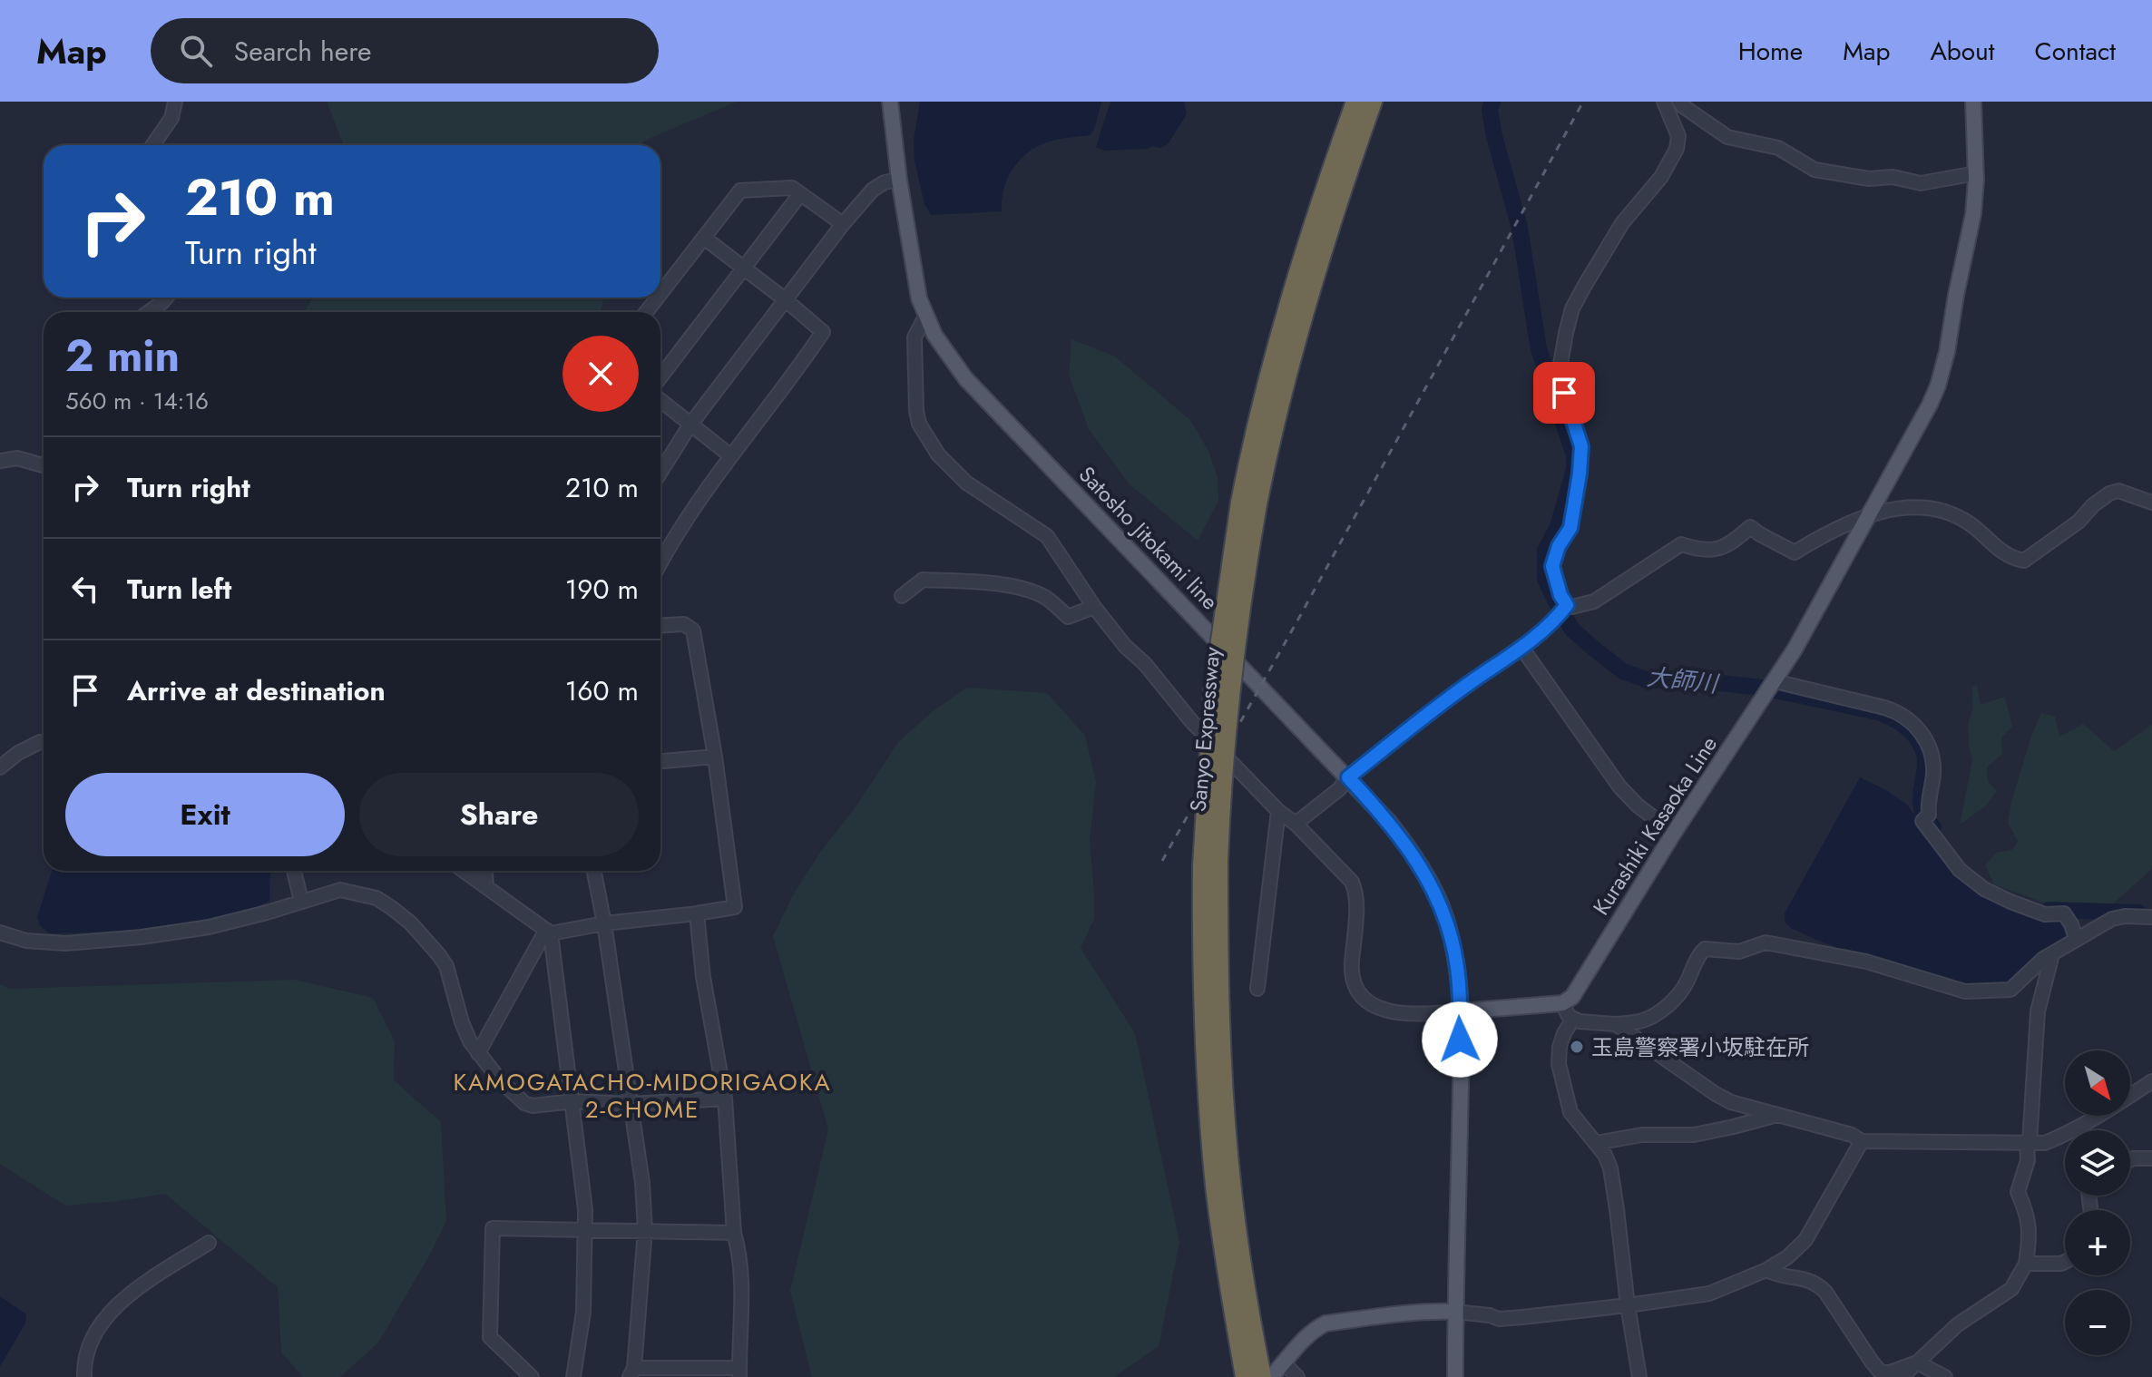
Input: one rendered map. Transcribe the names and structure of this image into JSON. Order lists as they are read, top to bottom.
{
  "streets": {
    "highway": ["Sanyo Expressway"],
    "main road": ["Satosho Jitokami line", "Kurashiki Kasaoka Line"]
  },
  "districts": ["KAMOGATACHO-MIDORIGAOKA 2-CHOME"],
  "water": ["大師川"],
  "places": ["玉島警察署小坂駐在所"],
  "north": "bottom right",
  "page": {
    "header": "Map",
    "search": "Search here",
    "nav": [
      "Home",
      "Map",
      "About",
      "Contact"
    ],
    "turn": ["210 m", "Turn right"],
    "heading": ["2 min", "560 m · 14:16"],
    "list": [
      {
        "name": "Turn right",
        "value": "210 m"
      },
      {
        "name": "Turn left",
        "value": "190 m"
      },
      {
        "name": "Arrive at destination",
        "value": "160 m"
      }
    ],
    "buttons": ["Exit", "Share"],
    "map_buttons": ["+", "−"]
  }
}
